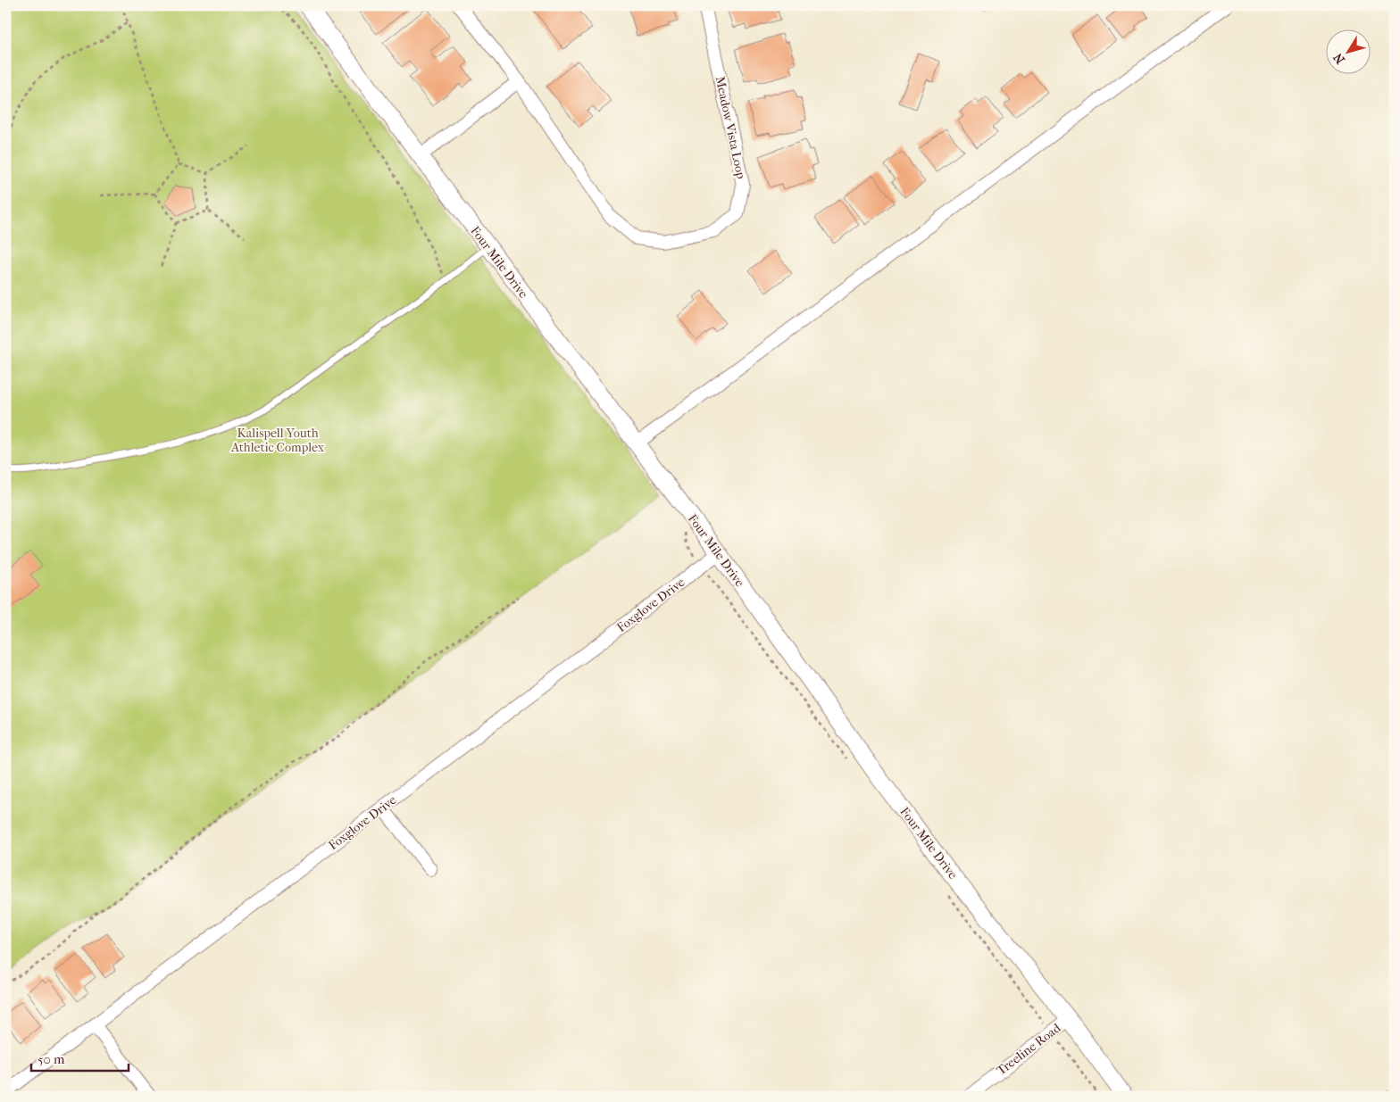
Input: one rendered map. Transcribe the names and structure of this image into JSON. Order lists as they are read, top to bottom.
{
  "streets": {
    "street": [
      "Meadow Vista Loop",
      "Four Mile Drive",
      "Foxglove Drive",
      "Treeline Road"
    ]
  },
  "crossings": [
    ["Four Mile Drive", "Foxglove Drive"],
    ["Four Mile Drive", "Treeline Road"]
  ],
  "parks": ["Kalispell Youth Athletic Complex"],
  "scale_bar": "50 m",
  "north": "bottom left"
}
